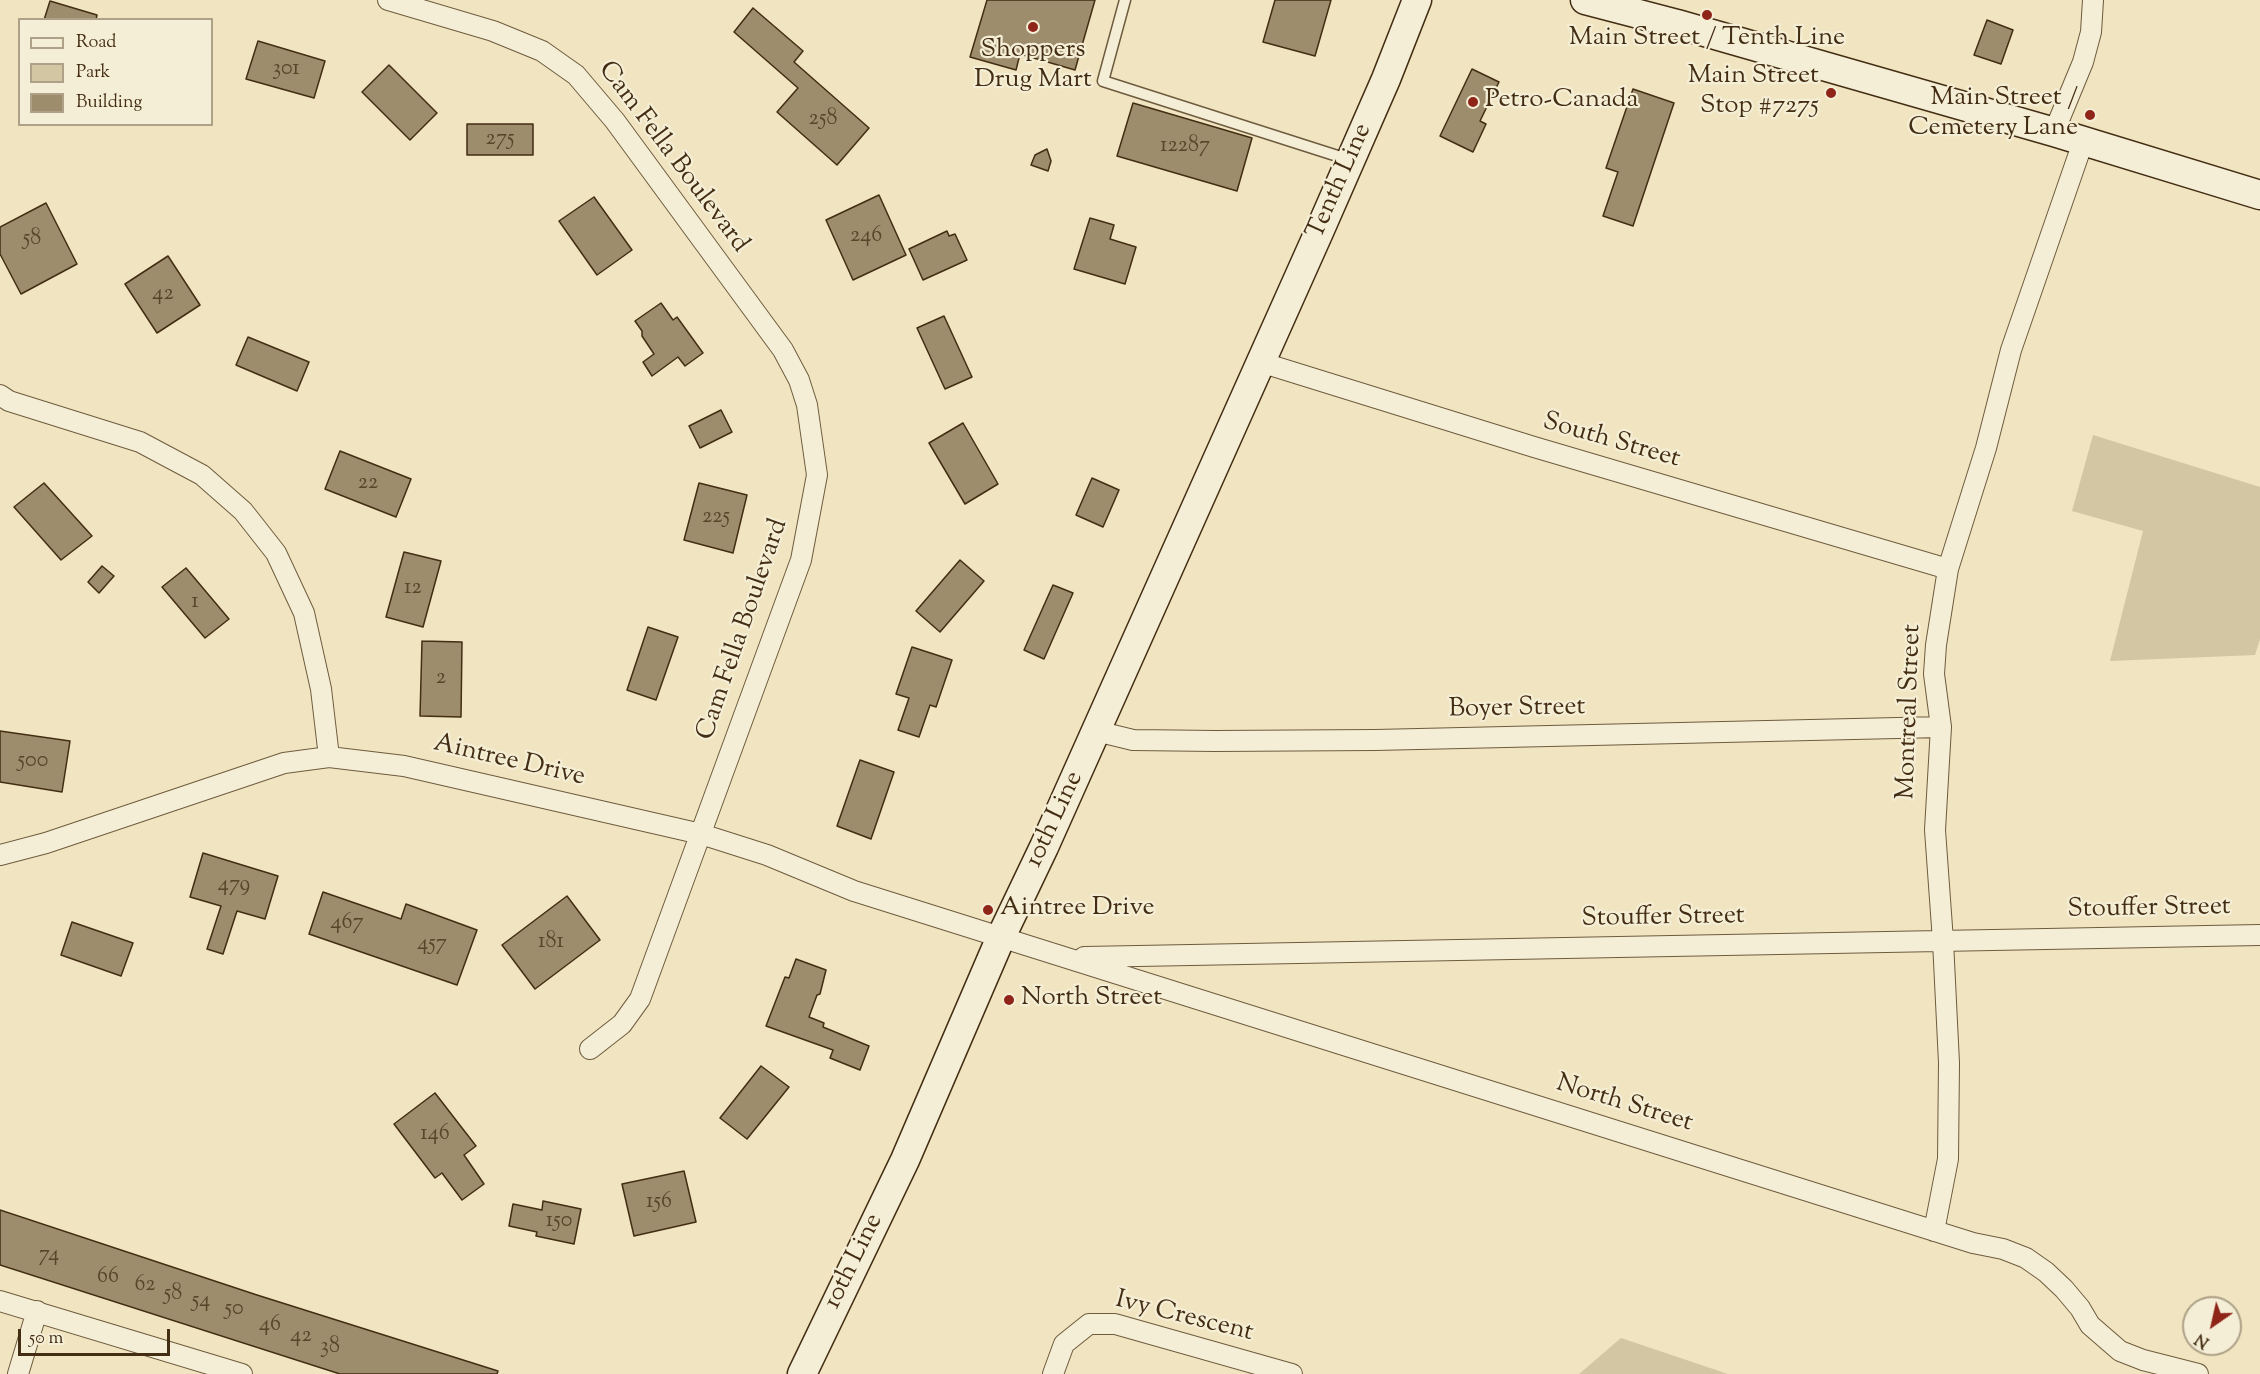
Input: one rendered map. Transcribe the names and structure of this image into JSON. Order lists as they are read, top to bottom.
{
  "streets": {
    "main road": ["Tenth Line", "10th Line"],
    "street": [
      "Cam Fella Boulevard",
      "South Street",
      "Boyer Street",
      "Montreal Street",
      "Aintree Drive",
      "Stouffer Street",
      "North Street",
      "Ivy Crescent"
    ]
  },
  "crossings": [
    ["Cam Fella Boulevard", "Aintree Drive"],
    ["Tenth Line", "South Street"],
    ["Tenth Line", "10th Line"],
    ["South Street", "Montreal Street"],
    ["South Street", "10th Line"],
    ["Boyer Street", "Montreal Street"],
    ["Boyer Street", "10th Line"],
    ["Montreal Street", "Stouffer Street"],
    ["Montreal Street", "North Street"],
    ["Aintree Drive", "10th Line"],
    ["Aintree Drive", "North Street"],
    ["10th Line", "North Street"],
    ["Stouffer Street", "North Street"]
  ],
  "places": [
    "Main Street / Tenth Line",
    "Shoppers Drug Mart",
    "Main Street Stop #7275",
    "Petro-Canada",
    "Main Street / Cemetery Lane",
    "Aintree Drive",
    "North Street"
  ],
  "house_numbers": [
    "301",
    "258",
    "275",
    "12287",
    "246",
    "58",
    "42",
    "22",
    "225",
    "12",
    "1",
    "2",
    "500",
    "479",
    "467",
    "181",
    "457",
    "146",
    "156",
    "150",
    "74",
    "66",
    "62",
    "58",
    "54",
    "50",
    "46",
    "42",
    "38"
  ],
  "legend": ["Road", "Park", "Building"],
  "scale_bar": "50 m",
  "north": "bottom left"
}
